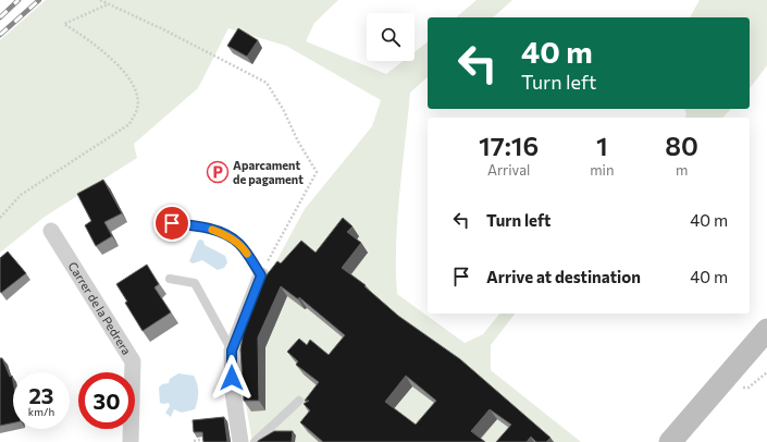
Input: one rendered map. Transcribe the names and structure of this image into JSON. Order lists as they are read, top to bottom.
{
  "streets": {
    "street": ["Carrer de la Pedrera"]
  },
  "places": {
    "parking": ["Aparcament de pagament"]
  },
  "page": {
    "turn": ["40 m", "Turn left"],
    "eta": [
      "17:16",
      "Arrival",
      "1",
      "min",
      "80",
      "m"
    ],
    "list": [
      {
        "name": "Turn left",
        "value": "40 m"
      },
      {
        "name": "Arrive at destination",
        "value": "40 m"
      }
    ],
    "speed": "23 km/h",
    "limit": "30"
  }
}
